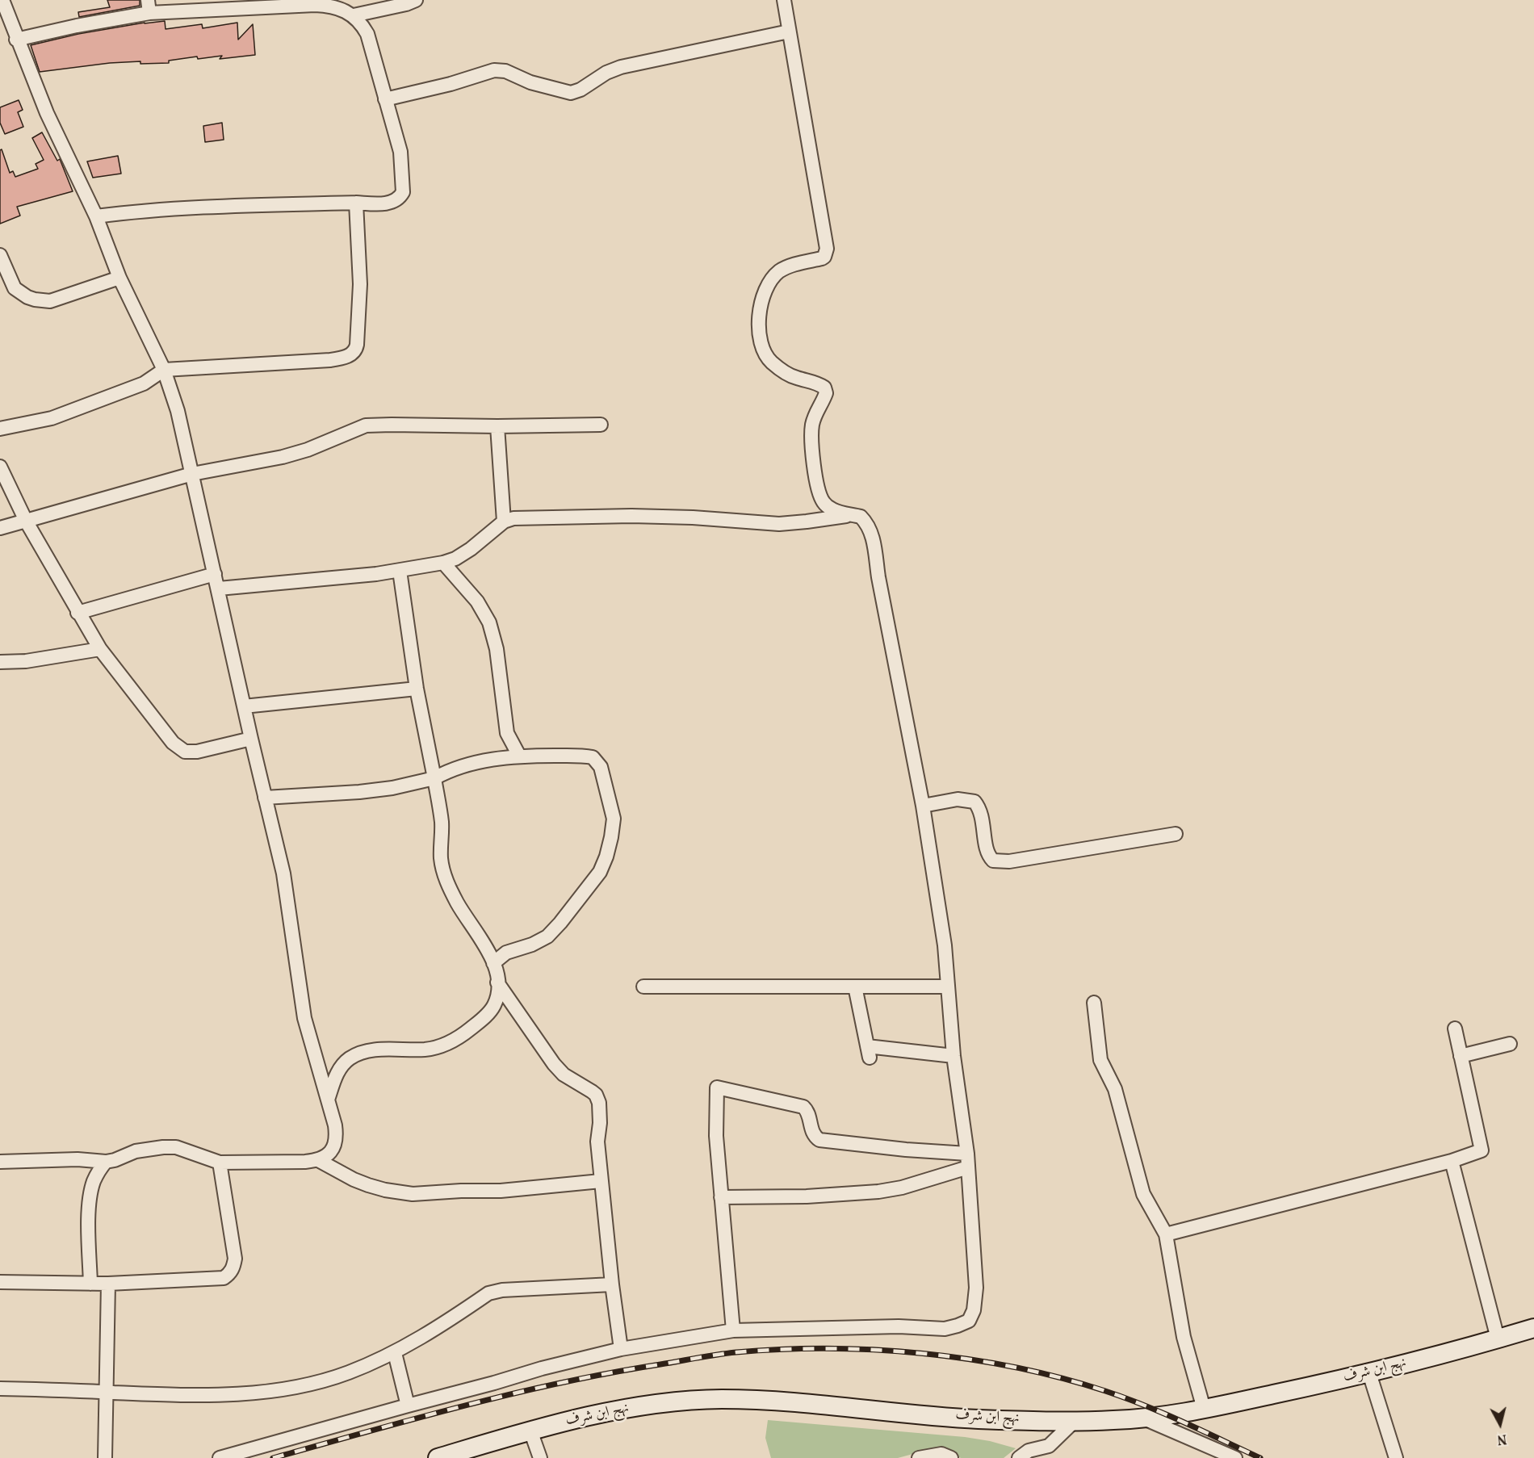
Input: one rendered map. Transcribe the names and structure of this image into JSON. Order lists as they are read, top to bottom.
{
  "streets": {
    "main road": ["نهج ابن شرف"]
  },
  "north": "bottom"
}
